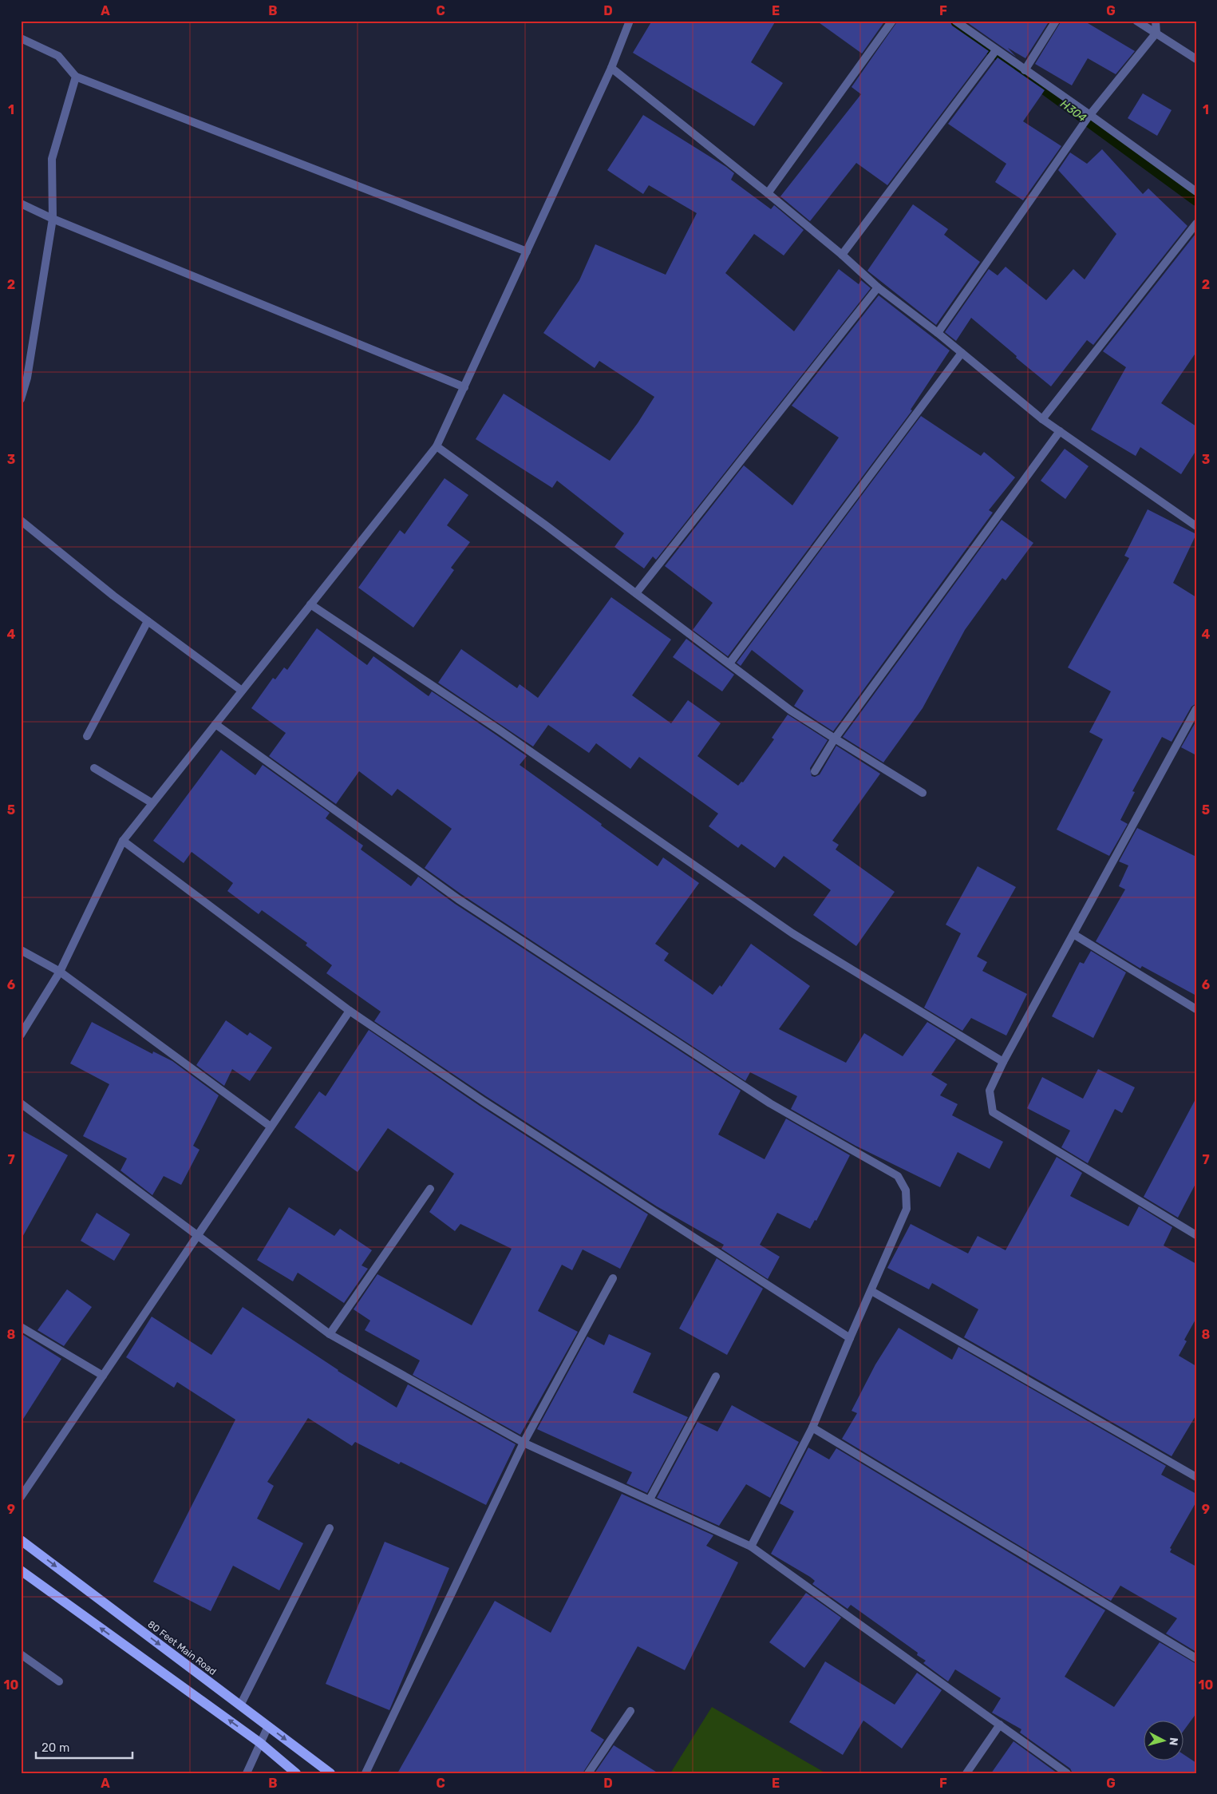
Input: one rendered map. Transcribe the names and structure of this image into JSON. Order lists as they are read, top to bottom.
{
  "streets": {
    "main road": ["80 Feet Main Road"]
  },
  "water": ["H304"],
  "scale_bar": "20 m",
  "north": "right",
  "grid": {
    "columns": [
      "A",
      "B",
      "C",
      "D",
      "E",
      "F",
      "G"
    ],
    "rows": [
      "1",
      "2",
      "3",
      "4",
      "5",
      "6",
      "7",
      "8",
      "9",
      "10"
    ]
  }
}
